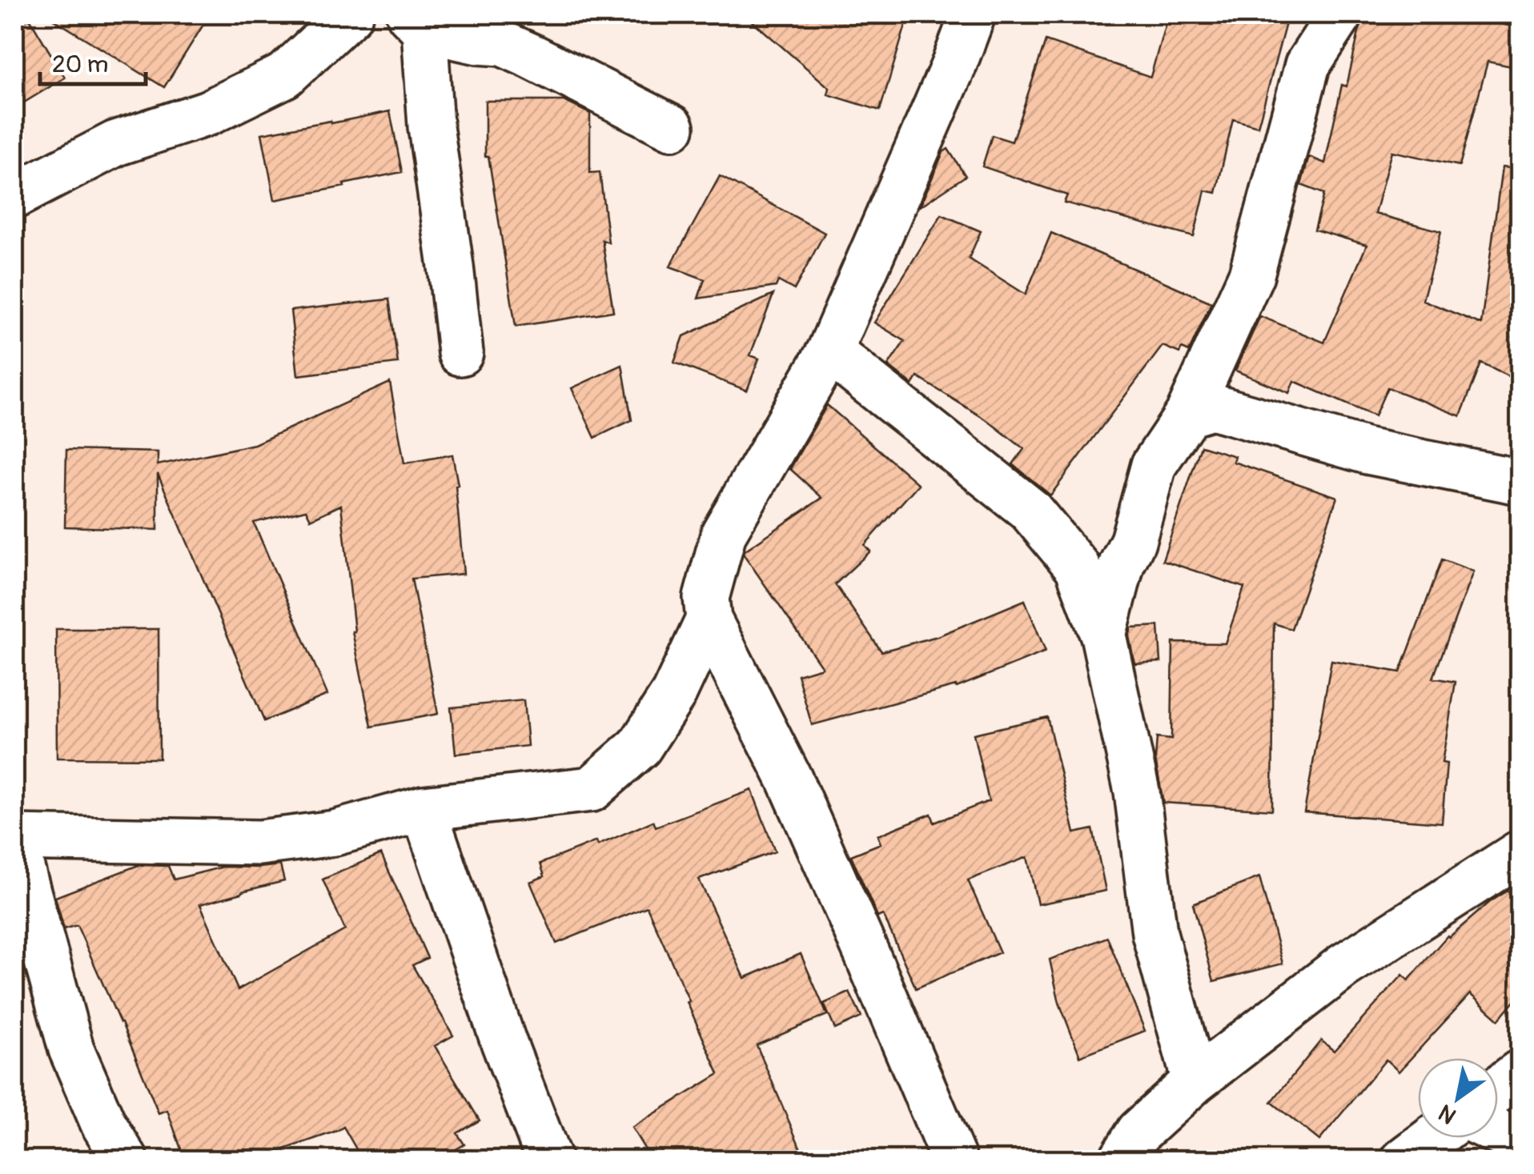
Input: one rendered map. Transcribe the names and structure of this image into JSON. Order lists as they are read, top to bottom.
{
  "scale_bar": "20 m",
  "north": "bottom left"
}
